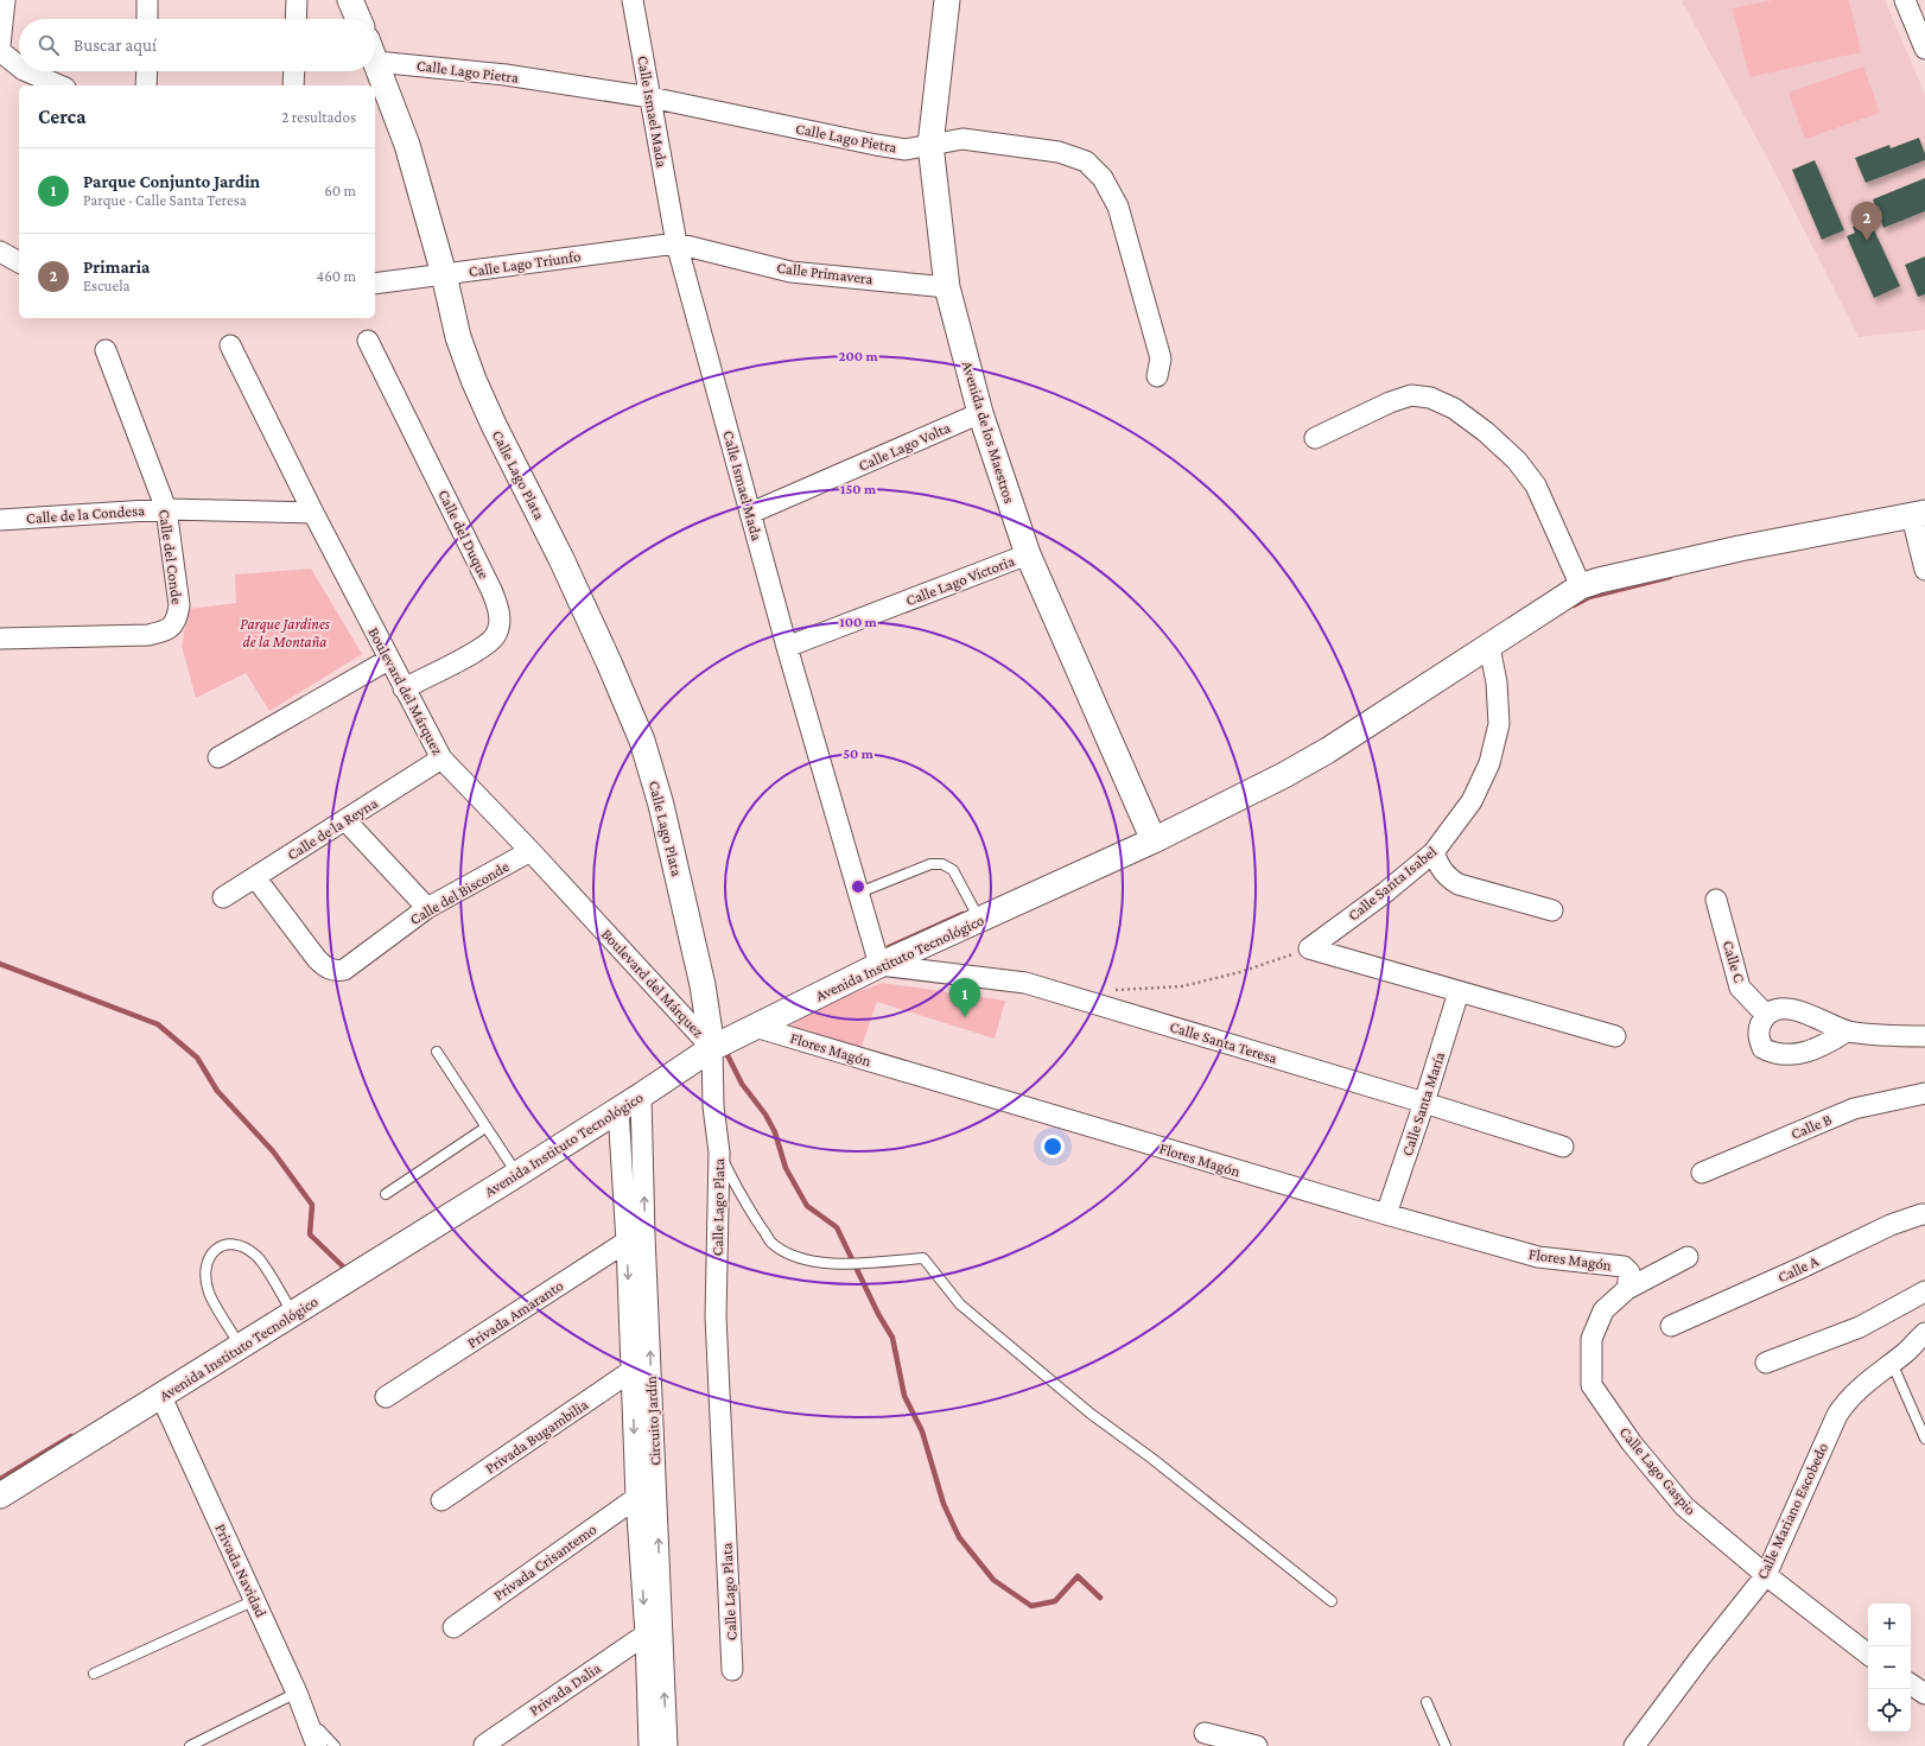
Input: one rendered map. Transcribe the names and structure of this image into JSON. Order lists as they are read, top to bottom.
{
  "streets": {
    "street": [
      "Calle Lago Pietra",
      "Calle Ismael Mada",
      "Calle Lago Triunfo",
      "Calle Primavera",
      "Avenida de los Maestros",
      "Calle Lago Volta",
      "Calle Lago Plata",
      "Calle de la Condesa",
      "Calle del Duque",
      "Calle del Conde",
      "Calle Lago Victoria",
      "Boulevard del Márquez",
      "Calle de la Reyna",
      "Calle Santa Isabel",
      "Calle del Bisconde",
      "Avenida Instituto Tecnológico",
      "Calle C",
      "Calle Santa Teresa",
      "Flores Magón",
      "Calle Santa María",
      "Calle B",
      "Calle A",
      "Privada Amaranto",
      "Circuito Jardín",
      "Privada Bugambilia",
      "Calle Lago Gaspio",
      "Calle Mariano Escobedo",
      "Privada Crisantemo",
      "Privada Navidad",
      "Privada Dalia"
    ]
  },
  "crossings": [
    ["Calle Lago Pietra", "Calle Ismael Mada"],
    ["Calle Lago Pietra", "Avenida de los Maestros"],
    ["Calle Lago Pietra", "Calle Lago Plata"],
    ["Calle Ismael Mada", "Calle Lago Triunfo"],
    ["Calle Ismael Mada", "Calle Primavera"],
    ["Calle Ismael Mada", "Calle Lago Volta"],
    ["Calle Ismael Mada", "Calle Lago Victoria"],
    ["Calle Ismael Mada", "Avenida Instituto Tecnológico"],
    ["Calle Ismael Mada", "Calle Santa Teresa"],
    ["Calle Lago Triunfo", "Calle Primavera"],
    ["Calle Lago Triunfo", "Calle Lago Plata"],
    ["Calle Primavera", "Avenida de los Maestros"],
    ["Avenida de los Maestros", "Calle Lago Volta"],
    ["Avenida de los Maestros", "Calle Lago Victoria"],
    ["Avenida de los Maestros", "Avenida Instituto Tecnológico"],
    ["Calle Lago Plata", "Boulevard del Márquez"],
    ["Calle Lago Plata", "Avenida Instituto Tecnológico"],
    ["Calle de la Condesa", "Calle del Conde"],
    ["Calle de la Condesa", "Boulevard del Márquez"],
    ["Calle del Duque", "Boulevard del Márquez"],
    ["Boulevard del Márquez", "Calle de la Reyna"],
    ["Boulevard del Márquez", "Calle del Bisconde"],
    ["Boulevard del Márquez", "Avenida Instituto Tecnológico"],
    ["Calle de la Reyna", "Calle del Bisconde"],
    ["Calle Santa Isabel", "Avenida Instituto Tecnológico"],
    ["Avenida Instituto Tecnológico", "Calle Santa Teresa"],
    ["Avenida Instituto Tecnológico", "Flores Magón"],
    ["Avenida Instituto Tecnológico", "Circuito Jardín"],
    ["Avenida Instituto Tecnológico", "Privada Navidad"],
    ["Calle Santa Teresa", "Calle Santa María"],
    ["Flores Magón", "Calle Santa María"],
    ["Flores Magón", "Calle Lago Gaspio"],
    ["Privada Amaranto", "Circuito Jardín"],
    ["Circuito Jardín", "Privada Bugambilia"],
    ["Circuito Jardín", "Privada Crisantemo"],
    ["Circuito Jardín", "Privada Dalia"],
    ["Calle Lago Gaspio", "Calle Mariano Escobedo"]
  ],
  "parks": ["Parque Jardines de la Montaña"],
  "page": {
    "search": "Buscar aquí",
    "heading": ["Cerca", "2 resultados"],
    "list": [
      {
        "mark": "1",
        "name": "Parque Conjunto Jardin",
        "note": "Parque · Calle Santa Teresa",
        "value": "60 m"
      },
      {
        "mark": "2",
        "name": "Primaria",
        "note": "Escuela",
        "value": "460 m"
      }
    ],
    "pins": ["2", "1"],
    "map_buttons": ["+", "−"]
  },
  "rings": [
    "200 m",
    "150 m",
    "100 m",
    "50 m"
  ]
}
